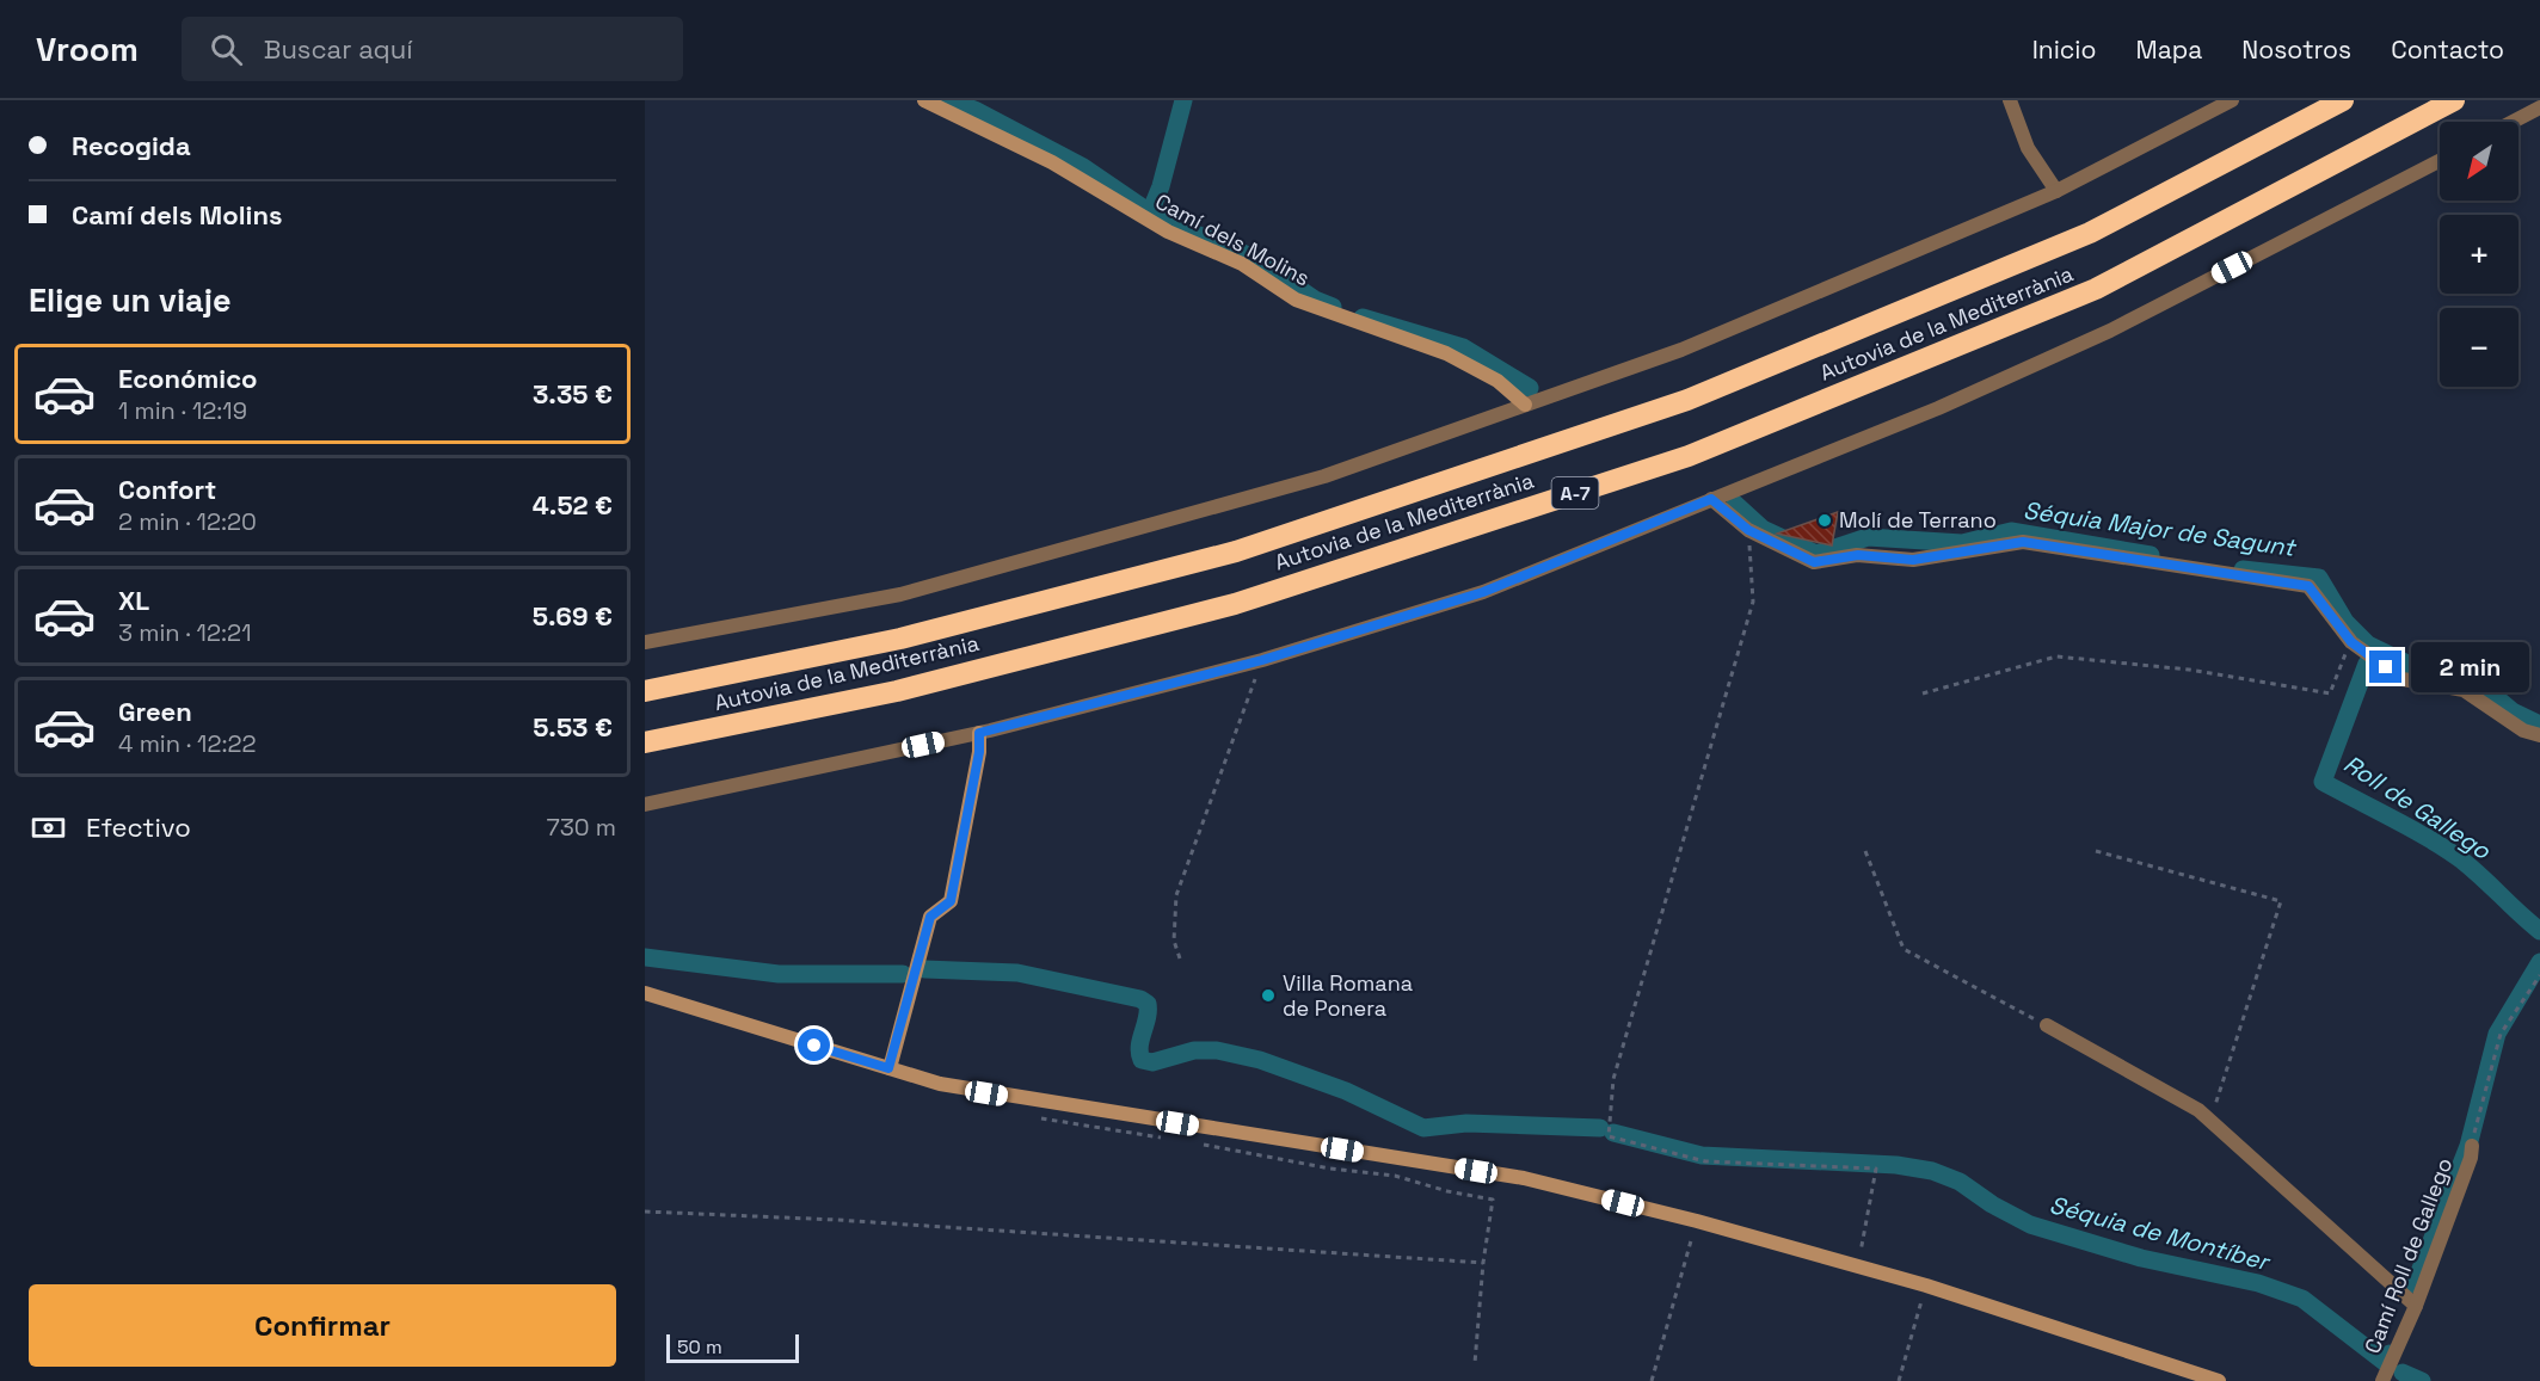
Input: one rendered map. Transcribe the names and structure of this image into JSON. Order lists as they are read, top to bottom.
{
  "streets": {
    "highway": ["Autovia de la Mediterrània", "A-7"],
    "main road": ["Camí dels Molins"],
    "street": ["Camí Roll de Gallego"]
  },
  "water": ["Séquia Major de Sagunt", "Roll de Gallego", "Séquia de Montíber"],
  "places": ["Molí de Terrano", "Villa Romana de Ponera"],
  "scale_bar": "50 m",
  "north": "bottom left",
  "page": {
    "header": "Vroom",
    "search": "Buscar aquí",
    "nav": [
      "Inicio",
      "Mapa",
      "Nosotros",
      "Contacto"
    ],
    "banner": ["Recogida", "Camí dels Molins"],
    "map_buttons": ["+", "−"],
    "heading": "Elige un viaje",
    "list": [
      {
        "name": "Económico",
        "note": "1 min · 12:19",
        "value": "3.35 €"
      },
      {
        "name": "Confort",
        "note": "2 min · 12:20",
        "value": "4.52 €"
      },
      {
        "name": "XL",
        "note": "3 min · 12:21",
        "value": "5.69 €"
      },
      {
        "name": "Green",
        "note": "4 min · 12:22",
        "value": "5.53 €"
      }
    ],
    "bubble": "2 min",
    "pay": ["Efectivo", "730 m"],
    "buttons": "Confirmar",
    "scale": "50 m"
  }
}
